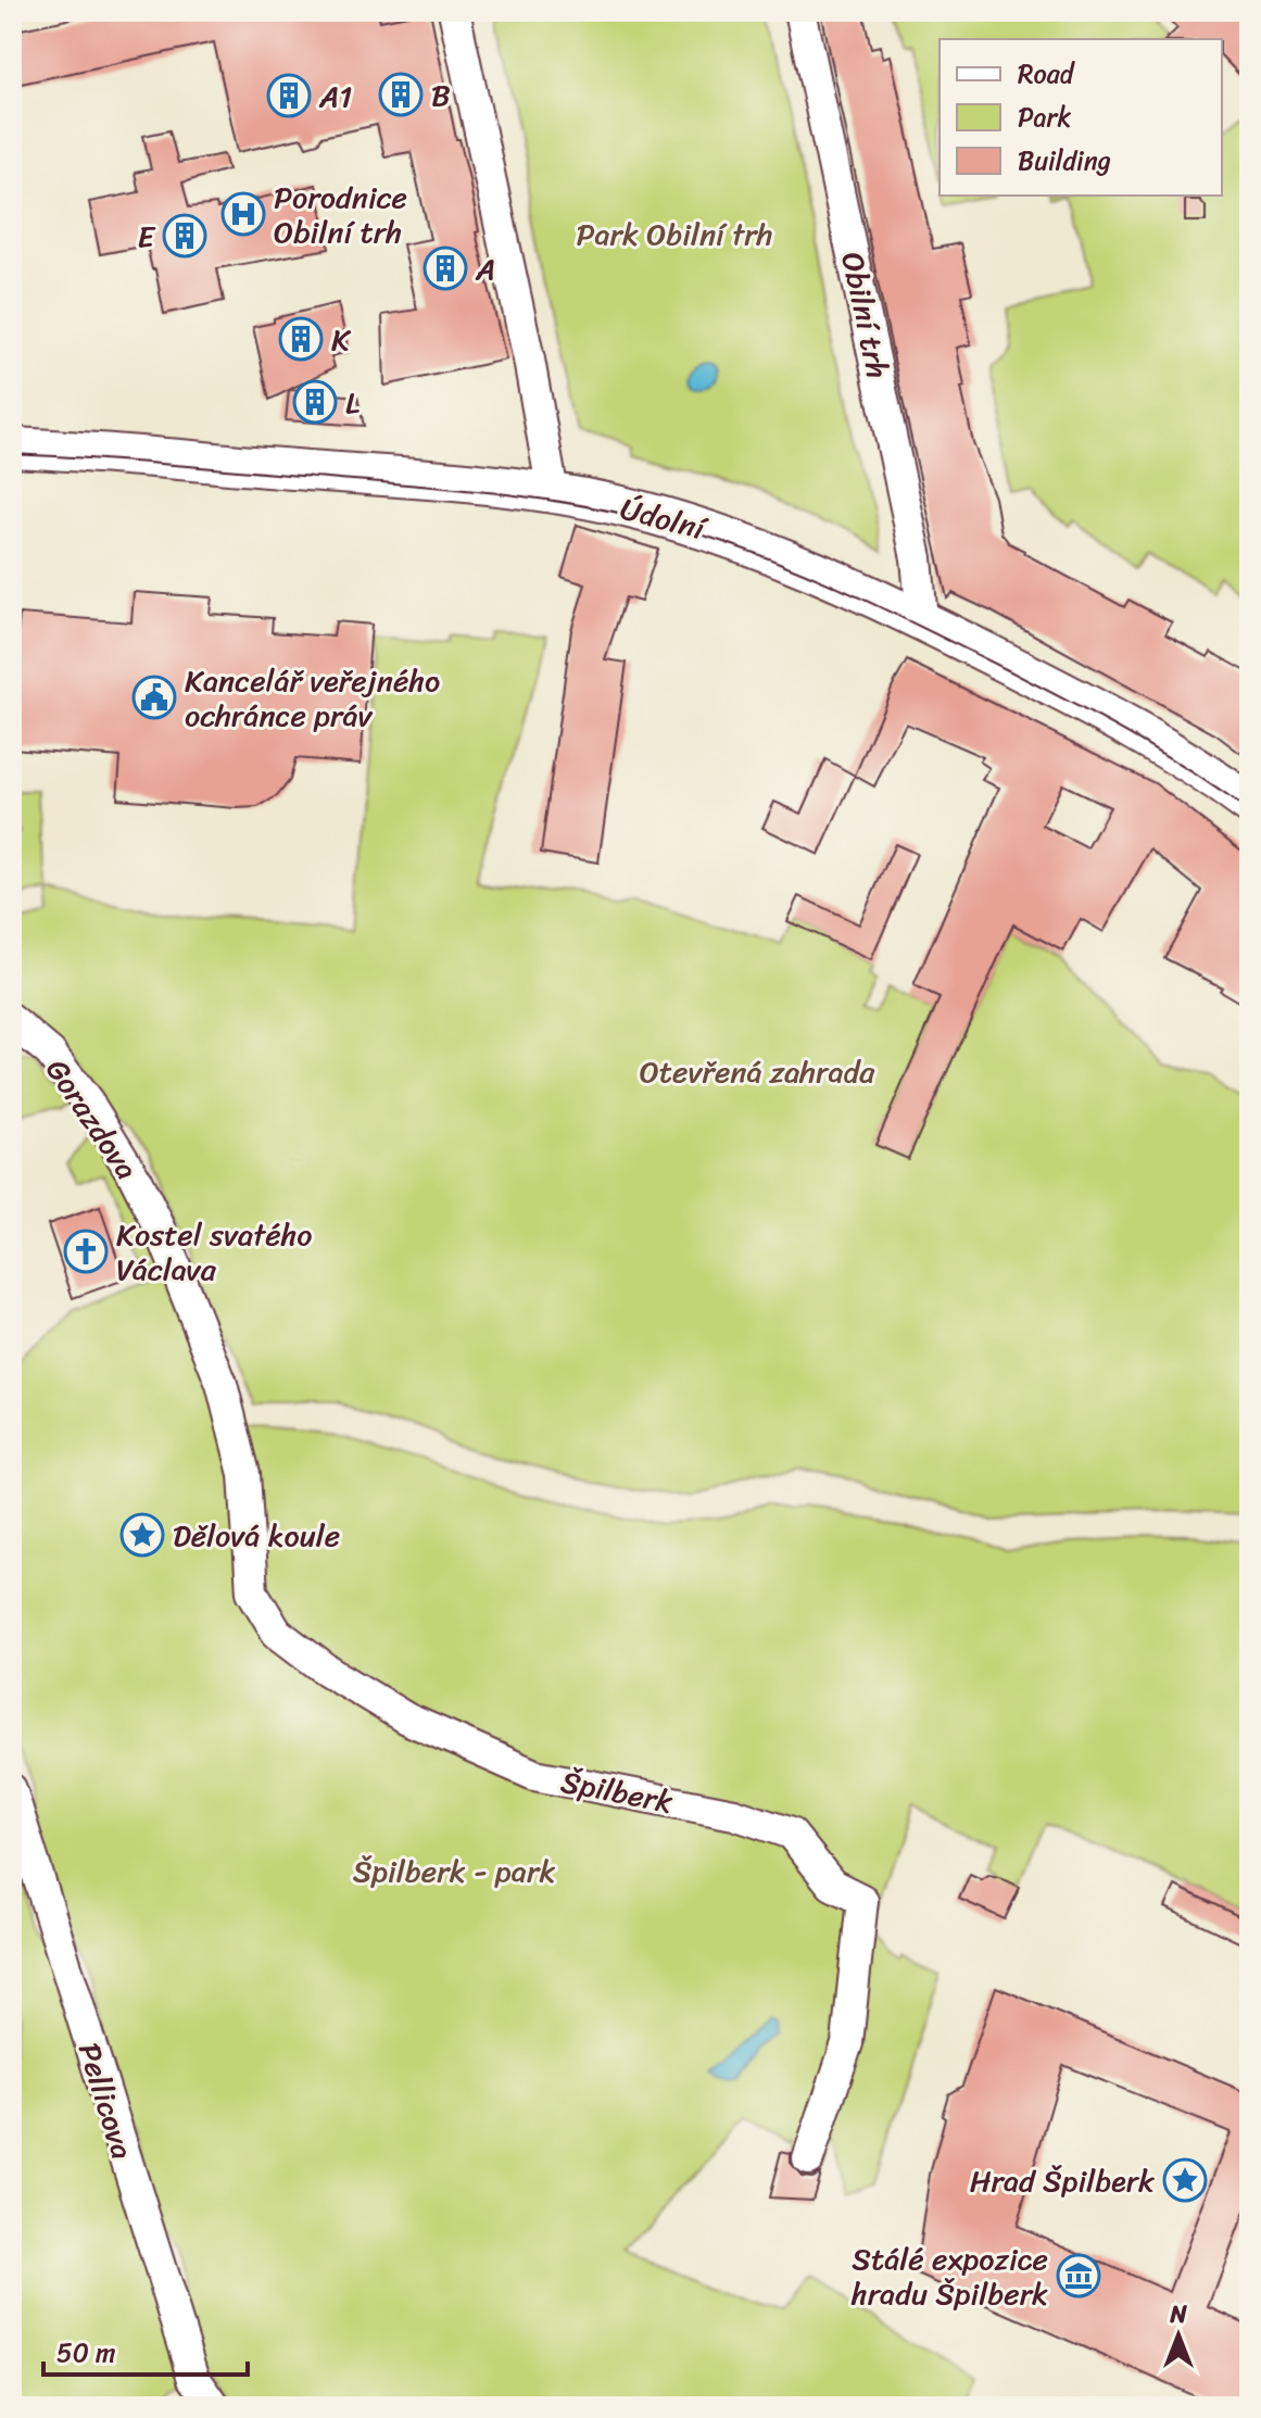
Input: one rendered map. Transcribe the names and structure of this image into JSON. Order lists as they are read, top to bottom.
{
  "streets": {
    "street": [
      "Obilní trh",
      "Údolní",
      "Gorazdova",
      "Špilberk",
      "Pellicova"
    ]
  },
  "crossings": [
    ["Obilní trh", "Údolní"],
    ["Gorazdova", "Špilberk"]
  ],
  "parks": ["Park Obilní trh", "Otevřená zahrada", "Špilberk - park"],
  "places": {
    "building": [
      "B",
      "A1",
      "E",
      "A",
      "K",
      "L"
    ],
    "hospital": ["Porodnice Obilní trh"],
    "public building": ["Kancelář veřejného ochránce práv"],
    "church": ["Kostel svatého Václava"],
    "place": ["Dělová koule", "Hrad Špilberk"],
    "museum": ["Stálé expozice hradu Špilberk"]
  },
  "legend": ["Road", "Park", "Building"],
  "scale_bar": "50 m",
  "north": "top"
}
